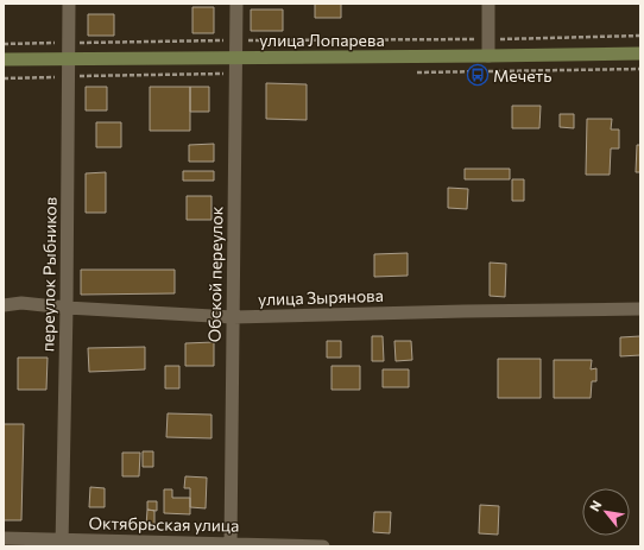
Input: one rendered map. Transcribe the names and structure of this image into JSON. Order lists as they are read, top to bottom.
{
  "streets": {
    "main road": ["улица Лопарева"],
    "street": [
      "переулок Рыбников",
      "Обской переулок",
      "улица Зырянова",
      "Октябрьская улица"
    ]
  },
  "crossings": [
    ["улица Лопарева", "переулок Рыбников"],
    ["улица Лопарева", "Обской переулок"],
    ["переулок Рыбников", "улица Зырянова"],
    ["переулок Рыбников", "Октябрьская улица"],
    ["Обской переулок", "улица Зырянова"],
    ["Обской переулок", "Октябрьская улица"]
  ],
  "places": {
    "bus stop": ["Мечеть"]
  },
  "north": "top left"
}
